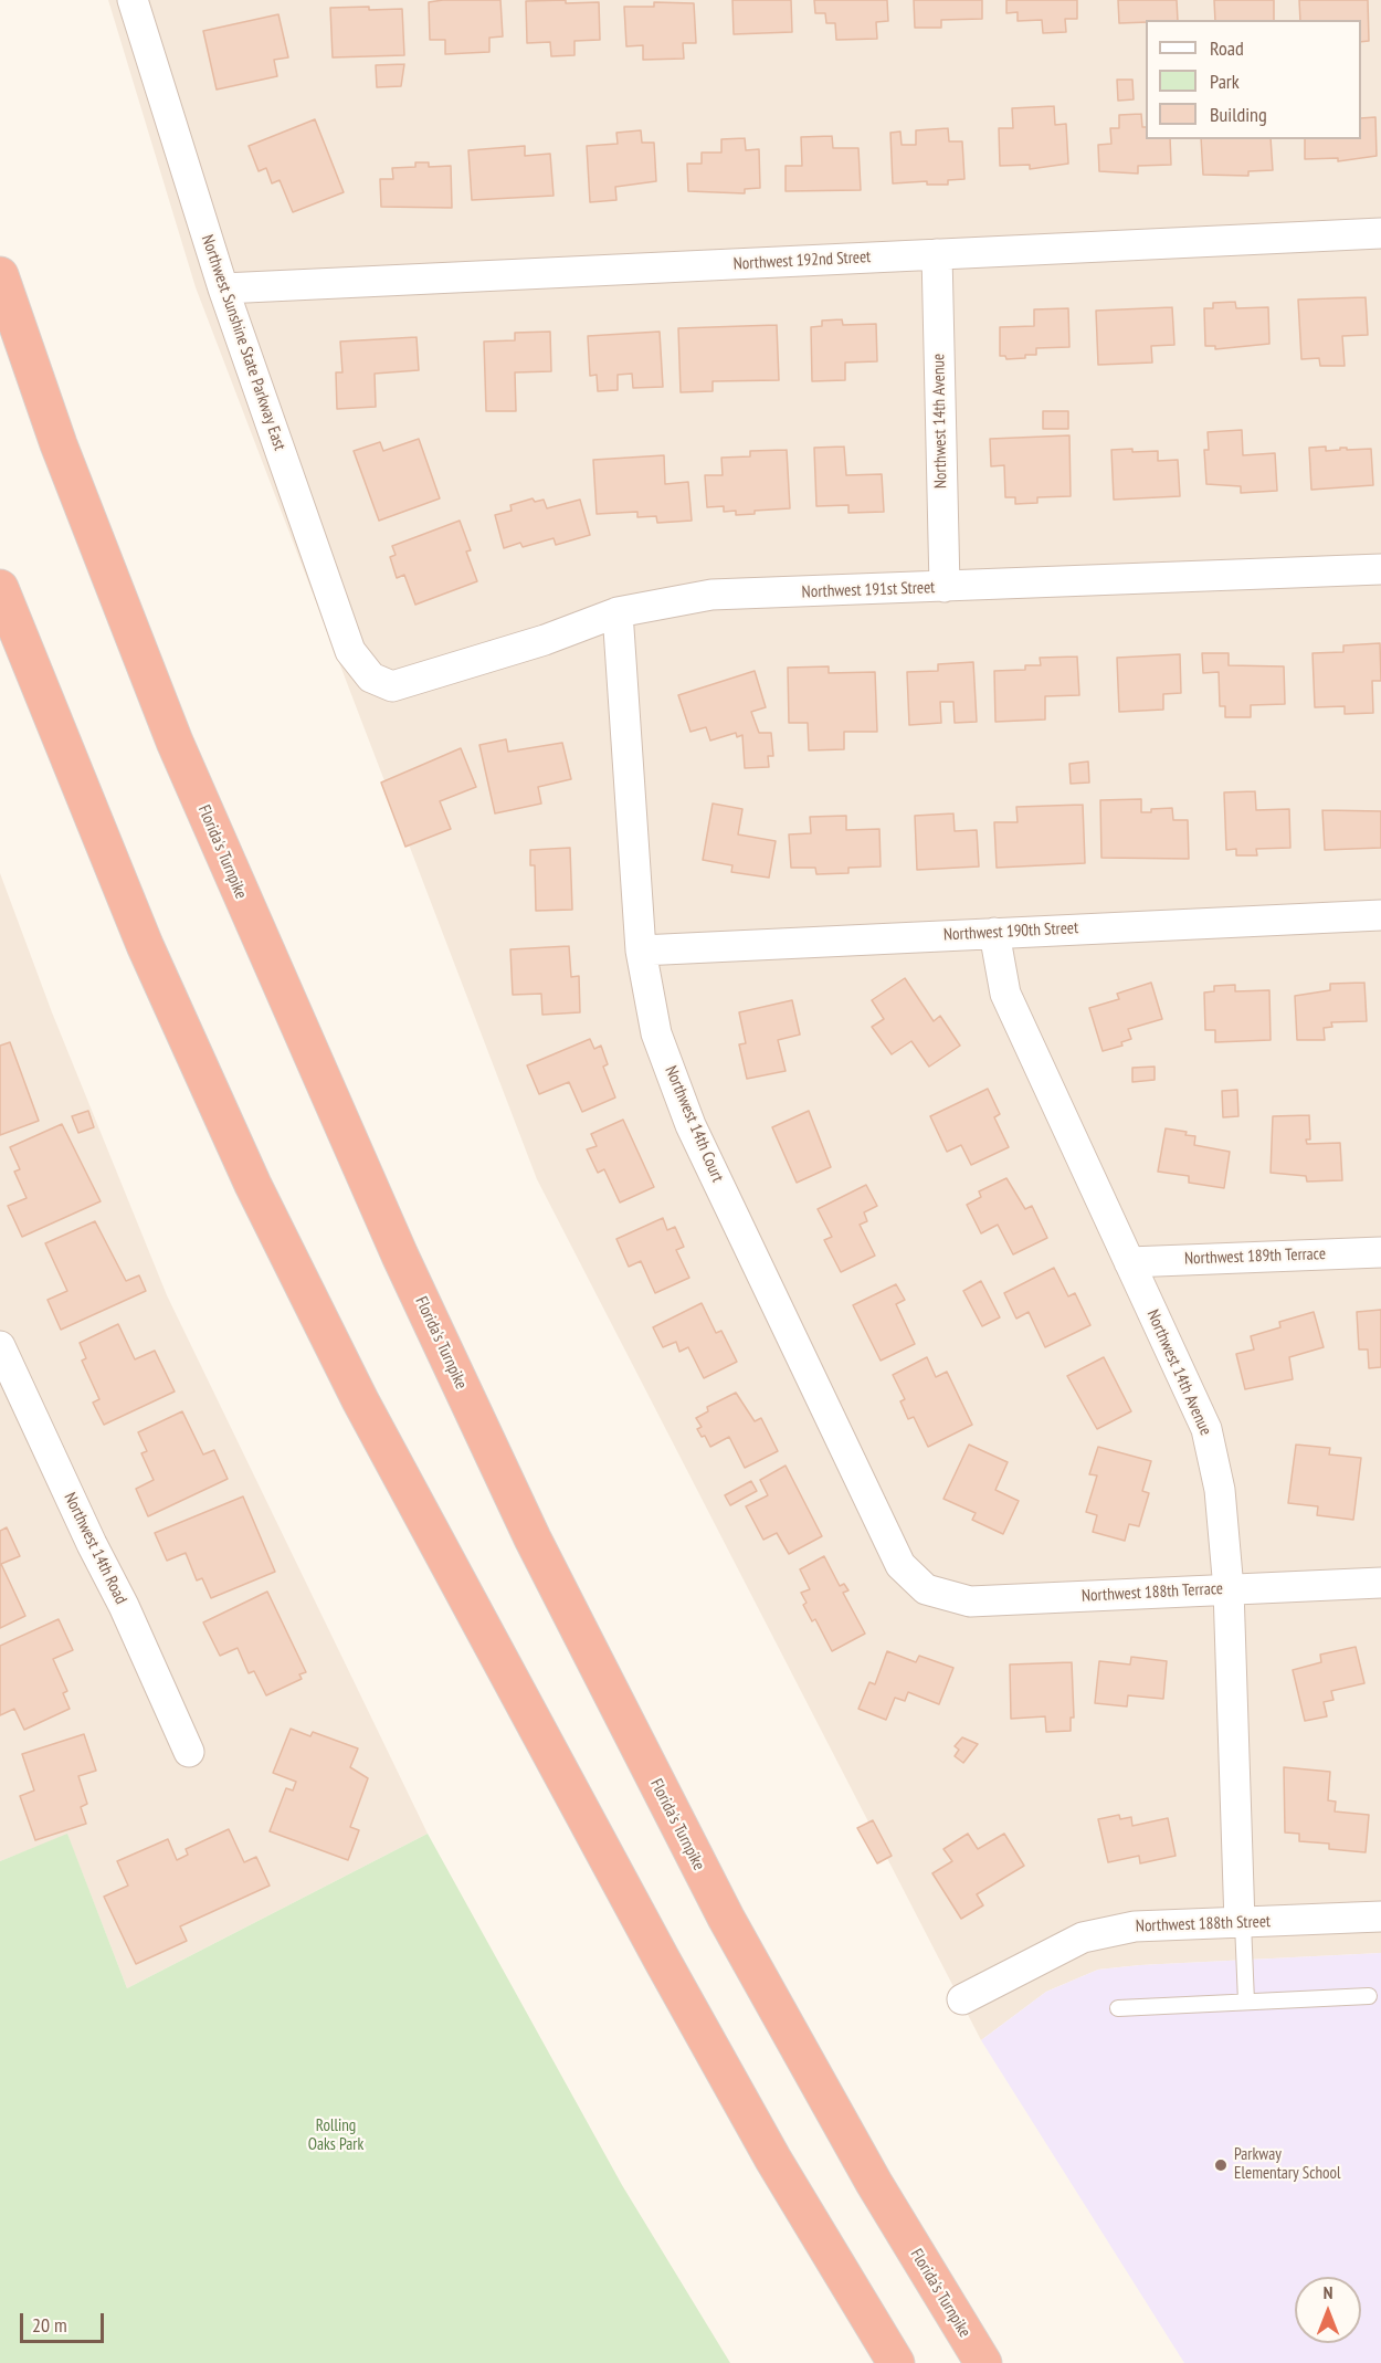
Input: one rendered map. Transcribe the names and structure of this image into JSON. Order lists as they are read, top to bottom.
{
  "streets": {
    "highway": ["Florida's Turnpike"],
    "street": [
      "Northwest 192nd Street",
      "Northwest Sunshine State Parkway East",
      "Northwest 14th Avenue",
      "Northwest 191st Street",
      "Northwest 190th Street",
      "Northwest 14th Court",
      "Northwest 189th Terrace",
      "Northwest 14th Road",
      "Northwest 188th Terrace",
      "Northwest 188th Street"
    ]
  },
  "crossings": [
    ["Northwest 192nd Street", "Northwest Sunshine State Parkway East"],
    ["Northwest 192nd Street", "Northwest 14th Avenue"],
    ["Northwest Sunshine State Parkway East", "Northwest 191st Street"],
    ["Northwest 14th Avenue", "Northwest 191st Street"],
    ["Northwest 14th Avenue", "Northwest 190th Street"],
    ["Northwest 14th Avenue", "Northwest 189th Terrace"],
    ["Northwest 14th Avenue", "Northwest 188th Terrace"],
    ["Northwest 14th Avenue", "Northwest 188th Street"],
    ["Northwest 191st Street", "Northwest 14th Court"],
    ["Northwest 190th Street", "Northwest 14th Court"],
    ["Northwest 14th Court", "Northwest 188th Terrace"]
  ],
  "parks": ["Rolling Oaks Park"],
  "places": ["Parkway Elementary School"],
  "legend": ["Road", "Park", "Building"],
  "scale_bar": "20 m",
  "north": "top"
}
